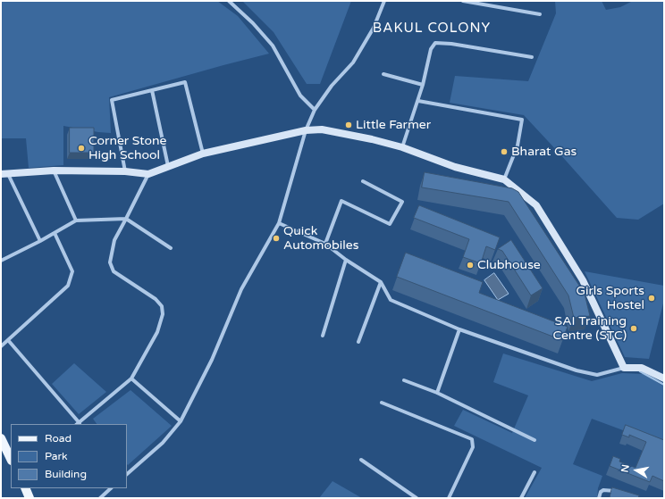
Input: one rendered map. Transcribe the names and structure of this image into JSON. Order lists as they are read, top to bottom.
{
  "districts": ["BAKUL COLONY"],
  "places": [
    "Little Farmer",
    "Corner Stone High School",
    "Bharat Gas",
    "Quick Automobiles",
    "Clubhouse",
    "Girls Sports Hostel",
    "SAI Training Centre (STC)"
  ],
  "legend": ["Road", "Park", "Building"],
  "north": "left"
}
